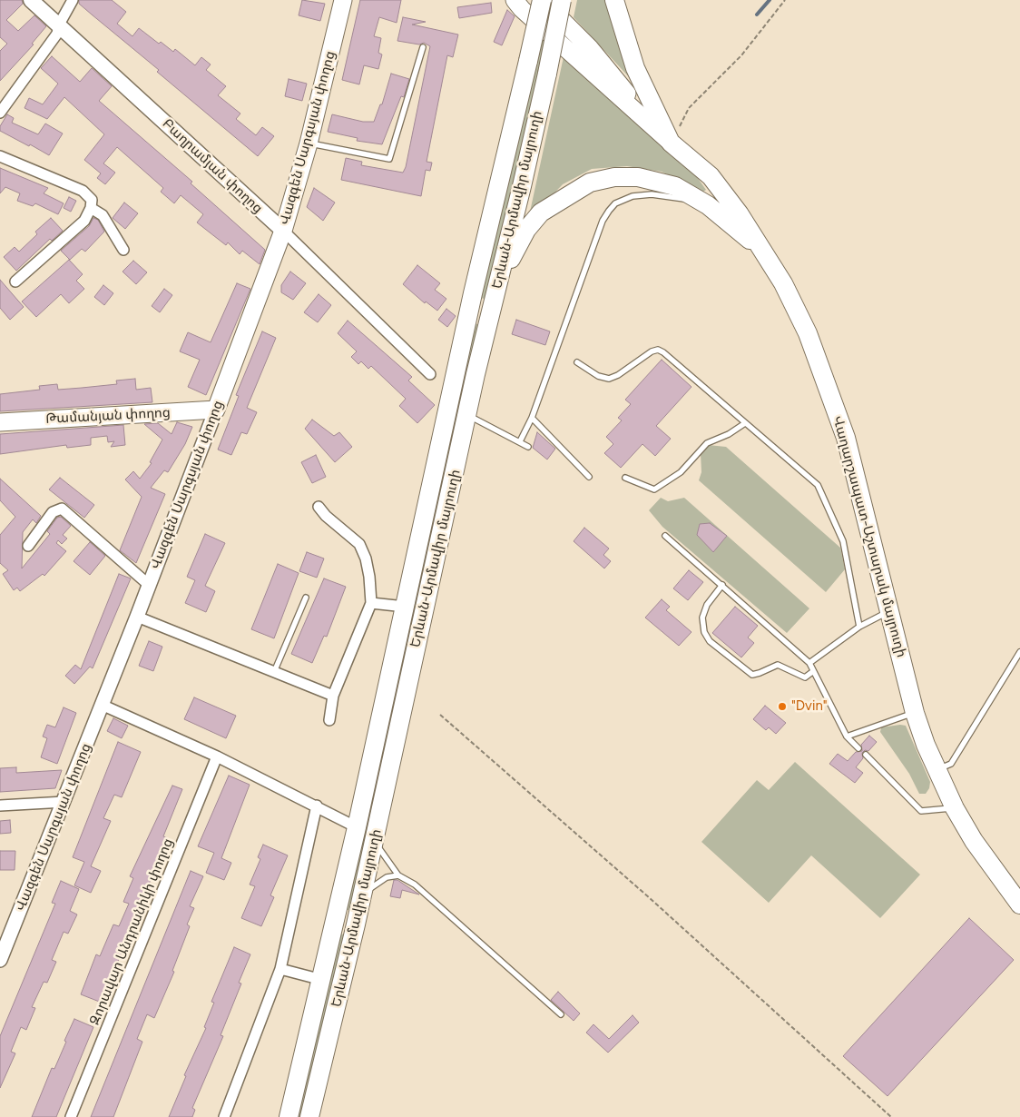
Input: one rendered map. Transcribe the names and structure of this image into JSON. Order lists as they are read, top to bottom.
{
  "streets": {
    "highway": ["Երևան-Արմավիր մայրուղի", "Վաղարշապատ-Աշտարակ մայրուղի"],
    "main road": ["Վազգեն Սարգսյան փողոց", "Բաղրամյան փողոց", "Թամանյան փողոց"],
    "street": ["Զորավար Անդրանիկի փողոց"]
  },
  "crossings": [
    ["Վազգեն Սարգսյան փողոց", "Բաղրամյան փողոց"],
    ["Վազգեն Սարգսյան փողոց", "Թամանյան փողոց"],
    ["Երևան-Արմավիր մայրուղի", "Վաղարշապատ-Աշտարակ մայրուղի"]
  ],
  "places": ["\"Dvin\""]
}
